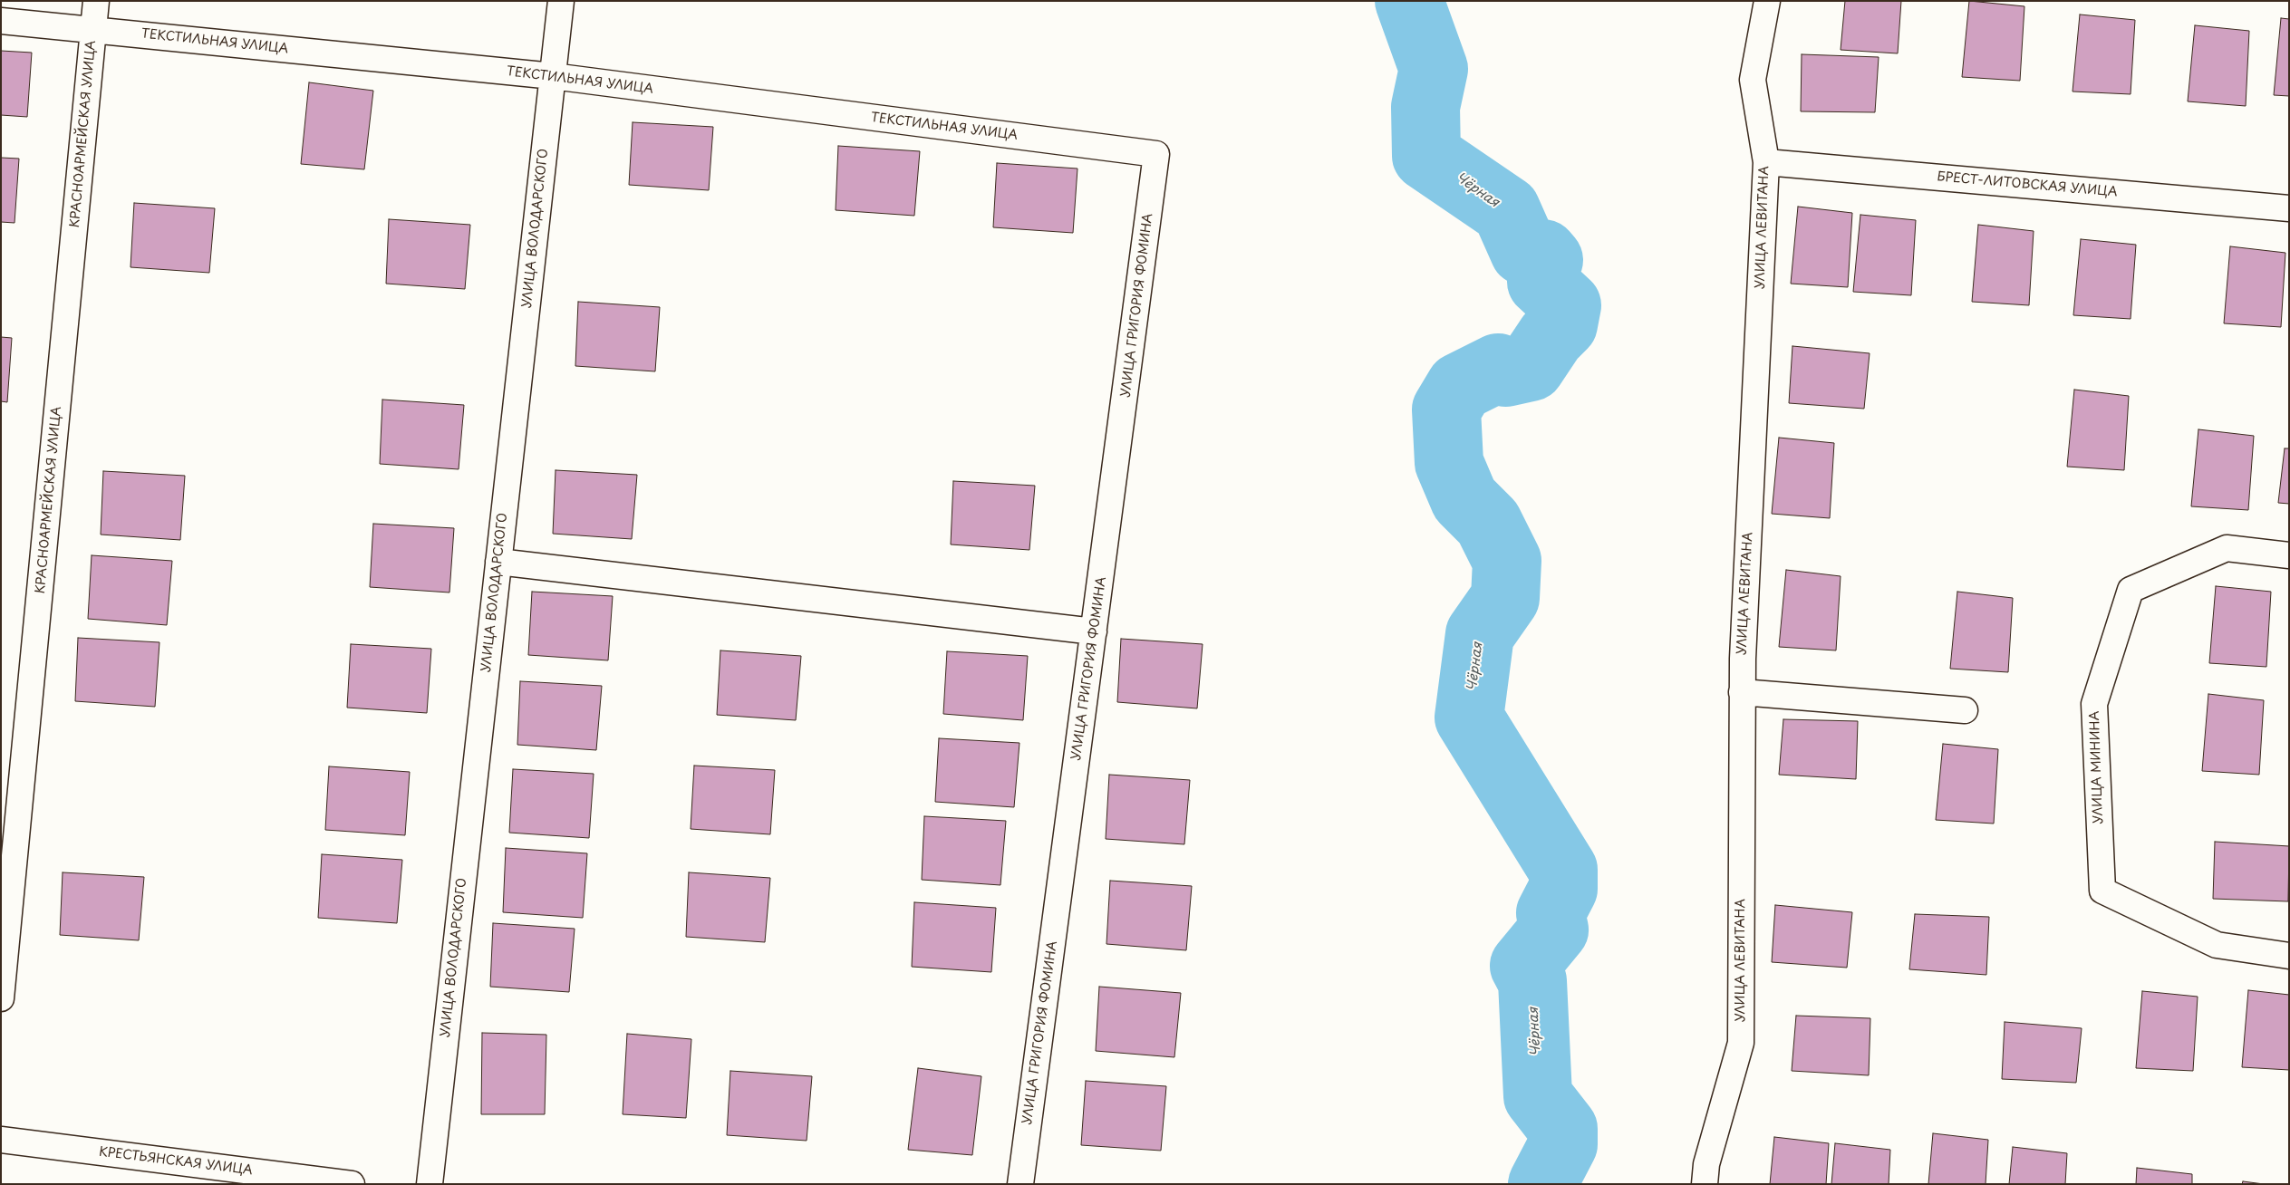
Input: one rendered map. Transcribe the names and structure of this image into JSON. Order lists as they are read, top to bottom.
{
  "streets": {
    "street": [
      "ТЕКСТИЛЬНАЯ УЛИЦА",
      "КРАСНОАРМЕЙСКАЯ УЛИЦА",
      "БРЕСТ-ЛИТОВСКАЯ УЛИЦА",
      "УЛИЦА ЛЕВИТАНА",
      "УЛИЦА ВОЛОДАРСКОГО",
      "УЛИЦА ГРИГОРИЯ ФОМИНА",
      "УЛИЦА МИНИНА",
      "КРЕСТЬЯНСКАЯ УЛИЦА"
    ]
  },
  "crossings": [
    ["ТЕКСТИЛЬНАЯ УЛИЦА", "КРАСНОАРМЕЙСКАЯ УЛИЦА"],
    ["ТЕКСТИЛЬНАЯ УЛИЦА", "УЛИЦА ВОЛОДАРСКОГО"],
    ["ТЕКСТИЛЬНАЯ УЛИЦА", "УЛИЦА ГРИГОРИЯ ФОМИНА"],
    ["БРЕСТ-ЛИТОВСКАЯ УЛИЦА", "УЛИЦА ЛЕВИТАНА"]
  ],
  "water": ["Чёрная"]
}
